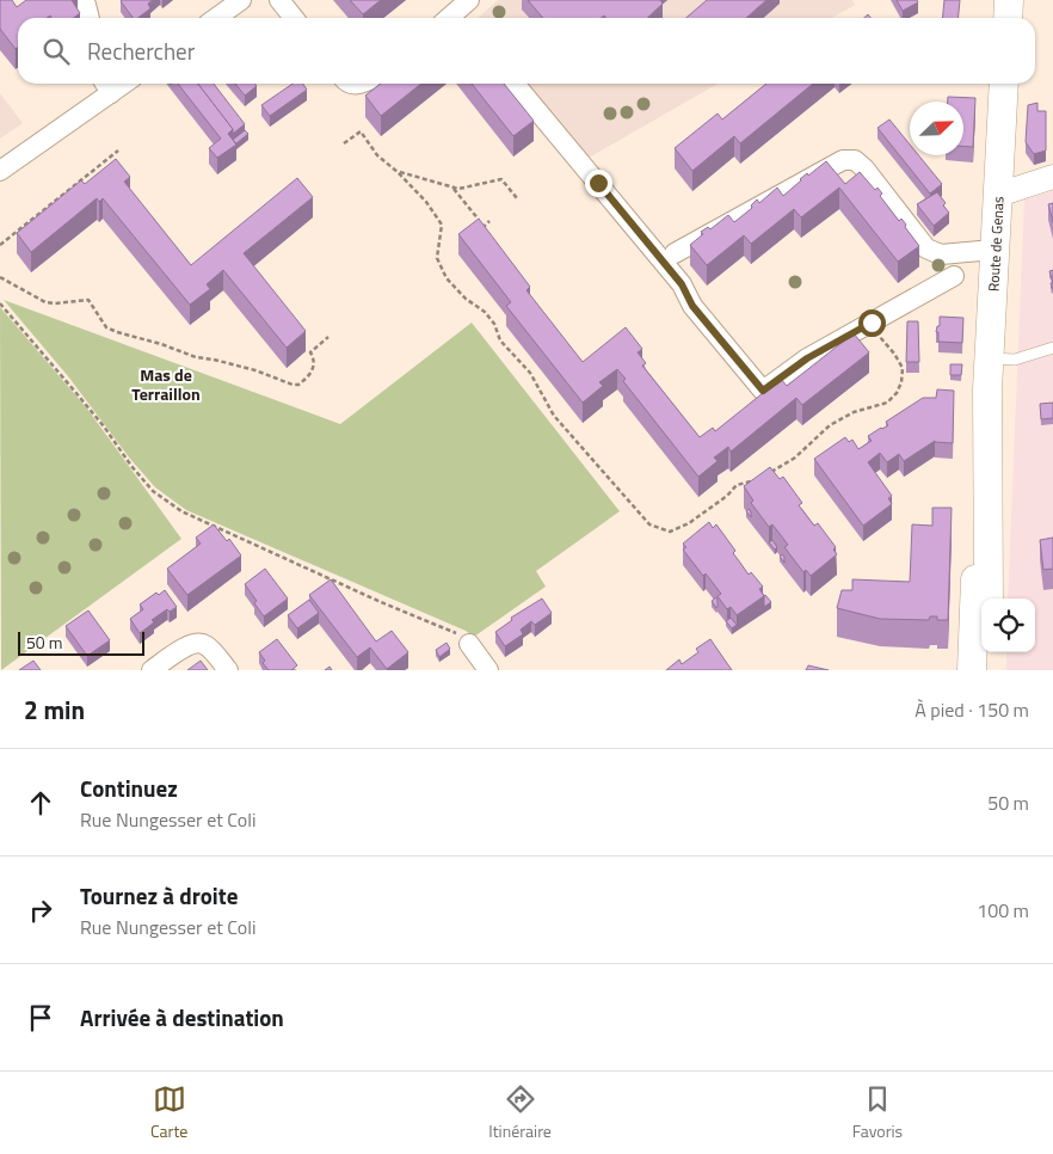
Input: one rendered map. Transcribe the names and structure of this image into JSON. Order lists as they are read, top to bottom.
{
  "streets": {
    "main road": ["Route de Genas"]
  },
  "districts": ["Mas de Terraillon"],
  "scale_bar": "50 m",
  "north": "top right",
  "page": {
    "search": "Rechercher",
    "scale": "50 m",
    "heading": ["2 min", "À pied · 150 m"],
    "list": [
      ["Continuez", "Rue Nungesser et Coli", "50 m"],
      ["Tournez à droite", "Rue Nungesser et Coli", "100 m"],
      "Arrivée à destination"
    ],
    "nav": ["Carte", "Itinéraire", "Favoris"]
  }
}
